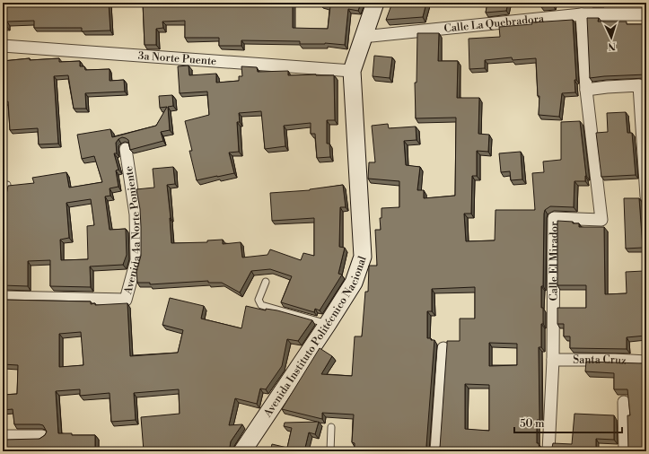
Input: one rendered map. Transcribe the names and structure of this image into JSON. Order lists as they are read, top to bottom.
{
  "streets": {
    "street": [
      "Calle La Quebradora",
      "3a Norte Puente",
      "Avenida 4a Norte Poniente",
      "Calle El Mirador",
      "Avenida Instituto Politécnico Nacional",
      "Santa Cruz"
    ]
  },
  "crossings": [
    ["Calle La Quebradora", "Calle El Mirador"],
    ["Calle La Quebradora", "Avenida Instituto Politécnico Nacional"],
    ["3a Norte Puente", "Avenida Instituto Politécnico Nacional"],
    ["Calle El Mirador", "Santa Cruz"]
  ],
  "scale_bar": "50 m",
  "north": "bottom"
}
